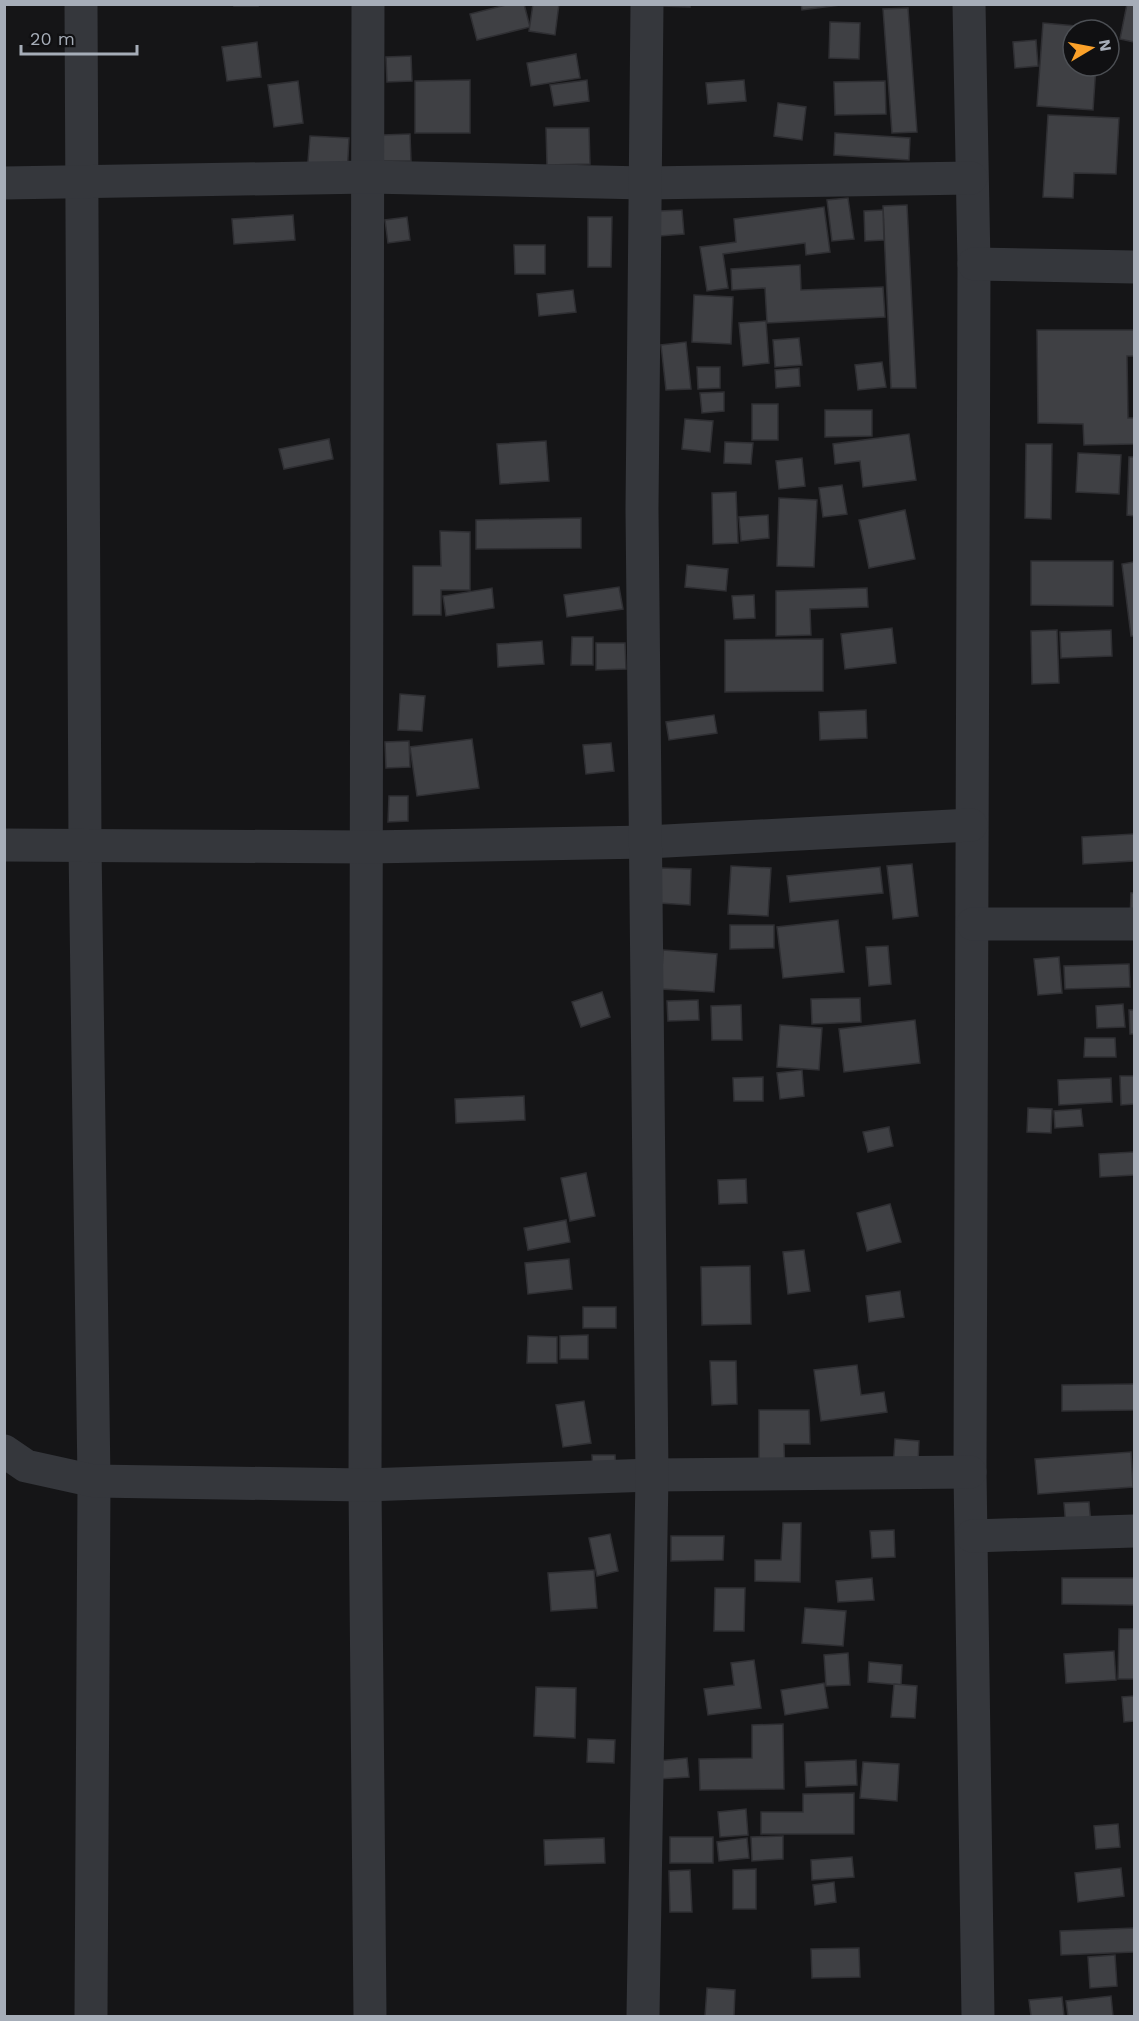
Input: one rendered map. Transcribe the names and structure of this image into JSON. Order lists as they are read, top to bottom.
{
  "scale_bar": "20 m",
  "north": "right"
}
